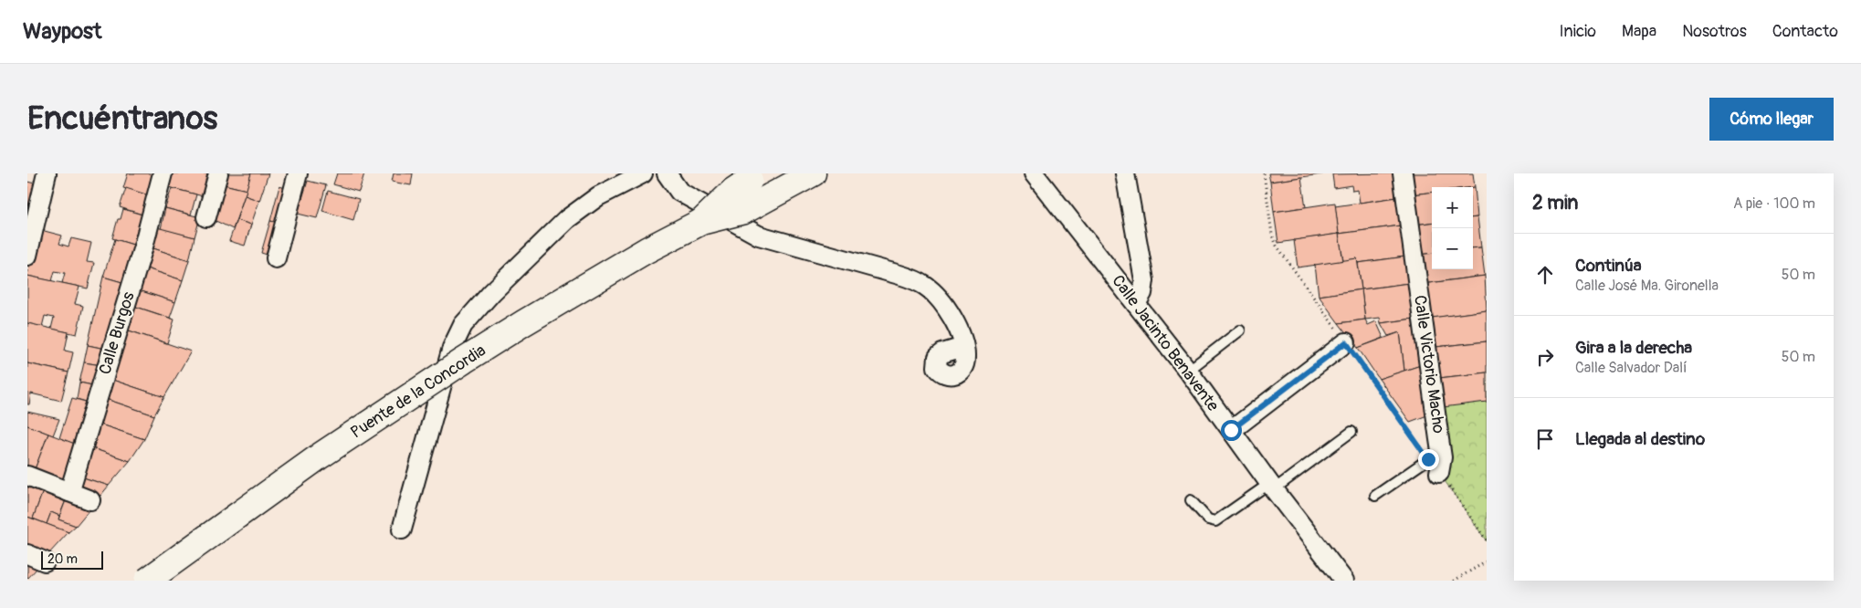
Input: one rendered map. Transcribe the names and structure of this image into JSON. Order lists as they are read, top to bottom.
{
  "streets": {
    "main road": ["Puente de la Concordia"],
    "street": ["Calle Burgos", "Calle Jacinto Benavente", "Calle Victorio Macho"]
  },
  "scale_bar": "20 m",
  "page": {
    "header": "Waypost",
    "nav": [
      "Inicio",
      "Mapa",
      "Nosotros",
      "Contacto"
    ],
    "buttons": "Cómo llegar",
    "title": "Encuéntranos",
    "heading": ["2 min", "A pie · 100 m"],
    "map_buttons": ["+", "−"],
    "list": [
      ["Continúa", "Calle José Mª. Gironella", "50 m"],
      ["Gira a la derecha", "Calle Salvador Dalí", "50 m"],
      "Llegada al destino"
    ],
    "scale": "20 m"
  }
}
